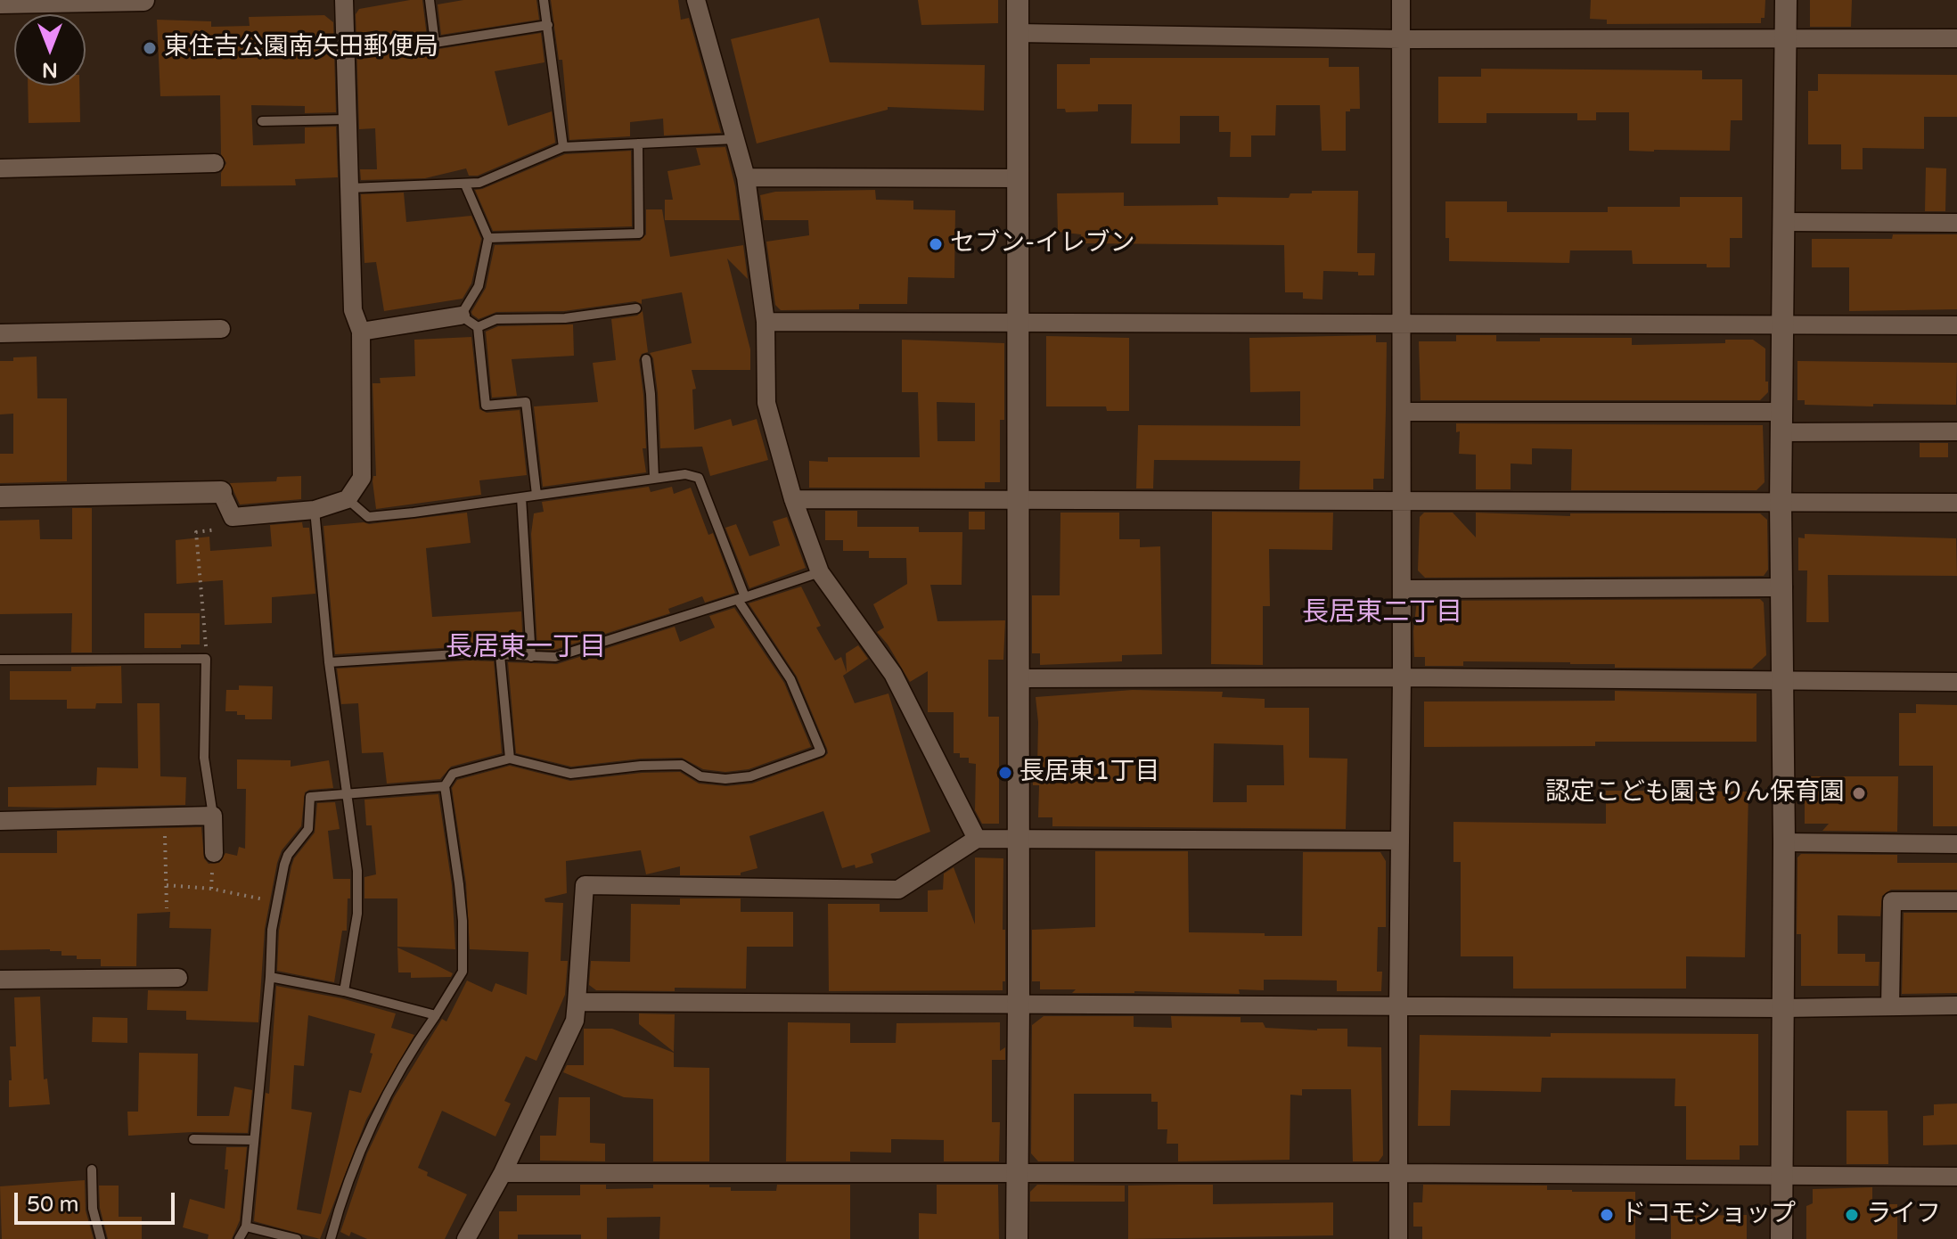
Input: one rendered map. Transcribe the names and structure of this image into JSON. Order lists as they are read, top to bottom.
{
  "districts": ["長居東二丁目", "長居東一丁目"],
  "places": [
    "東住吉公園南矢田郵便局",
    "セブン-イレブン",
    "長居東1丁目",
    "認定こども園きりん保育園",
    "ドコモショップ",
    "ライフ"
  ],
  "scale_bar": "50 m",
  "north": "bottom"
}
